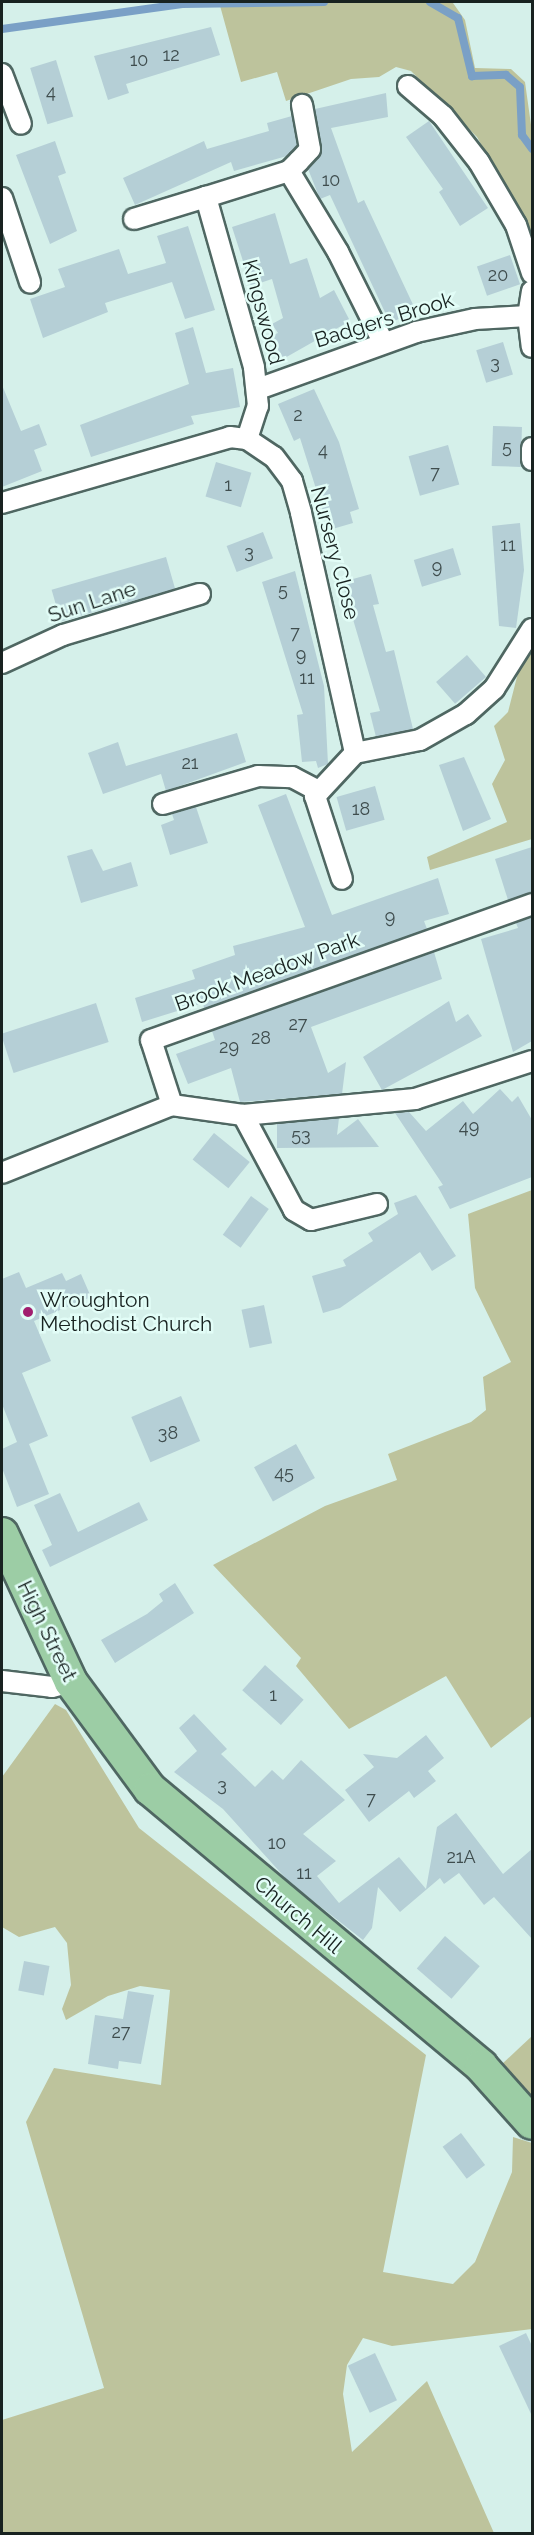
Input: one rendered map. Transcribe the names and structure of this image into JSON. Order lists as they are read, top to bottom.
{
  "streets": {
    "main road": ["High Street", "Church Hill"],
    "street": [
      "Kingswood",
      "Badgers Brook",
      "Nursery Close",
      "Sun Lane",
      "Brook Meadow Park"
    ]
  },
  "crossings": [
    ["Kingswood", "Badgers Brook"],
    ["Kingswood", "Nursery Close"],
    ["High Street", "Church Hill"]
  ],
  "places": ["Wroughton Methodist Church"],
  "house_numbers": [
    "12",
    "10",
    "4",
    "10",
    "20",
    "3",
    "2",
    "5",
    "4",
    "7",
    "1",
    "11",
    "3",
    "9",
    "5",
    "7",
    "9",
    "11",
    "21",
    "18",
    "9",
    "27",
    "28",
    "29",
    "49",
    "53",
    "38",
    "45",
    "1",
    "3",
    "7",
    "10",
    "21A",
    "11",
    "27"
  ]
}
